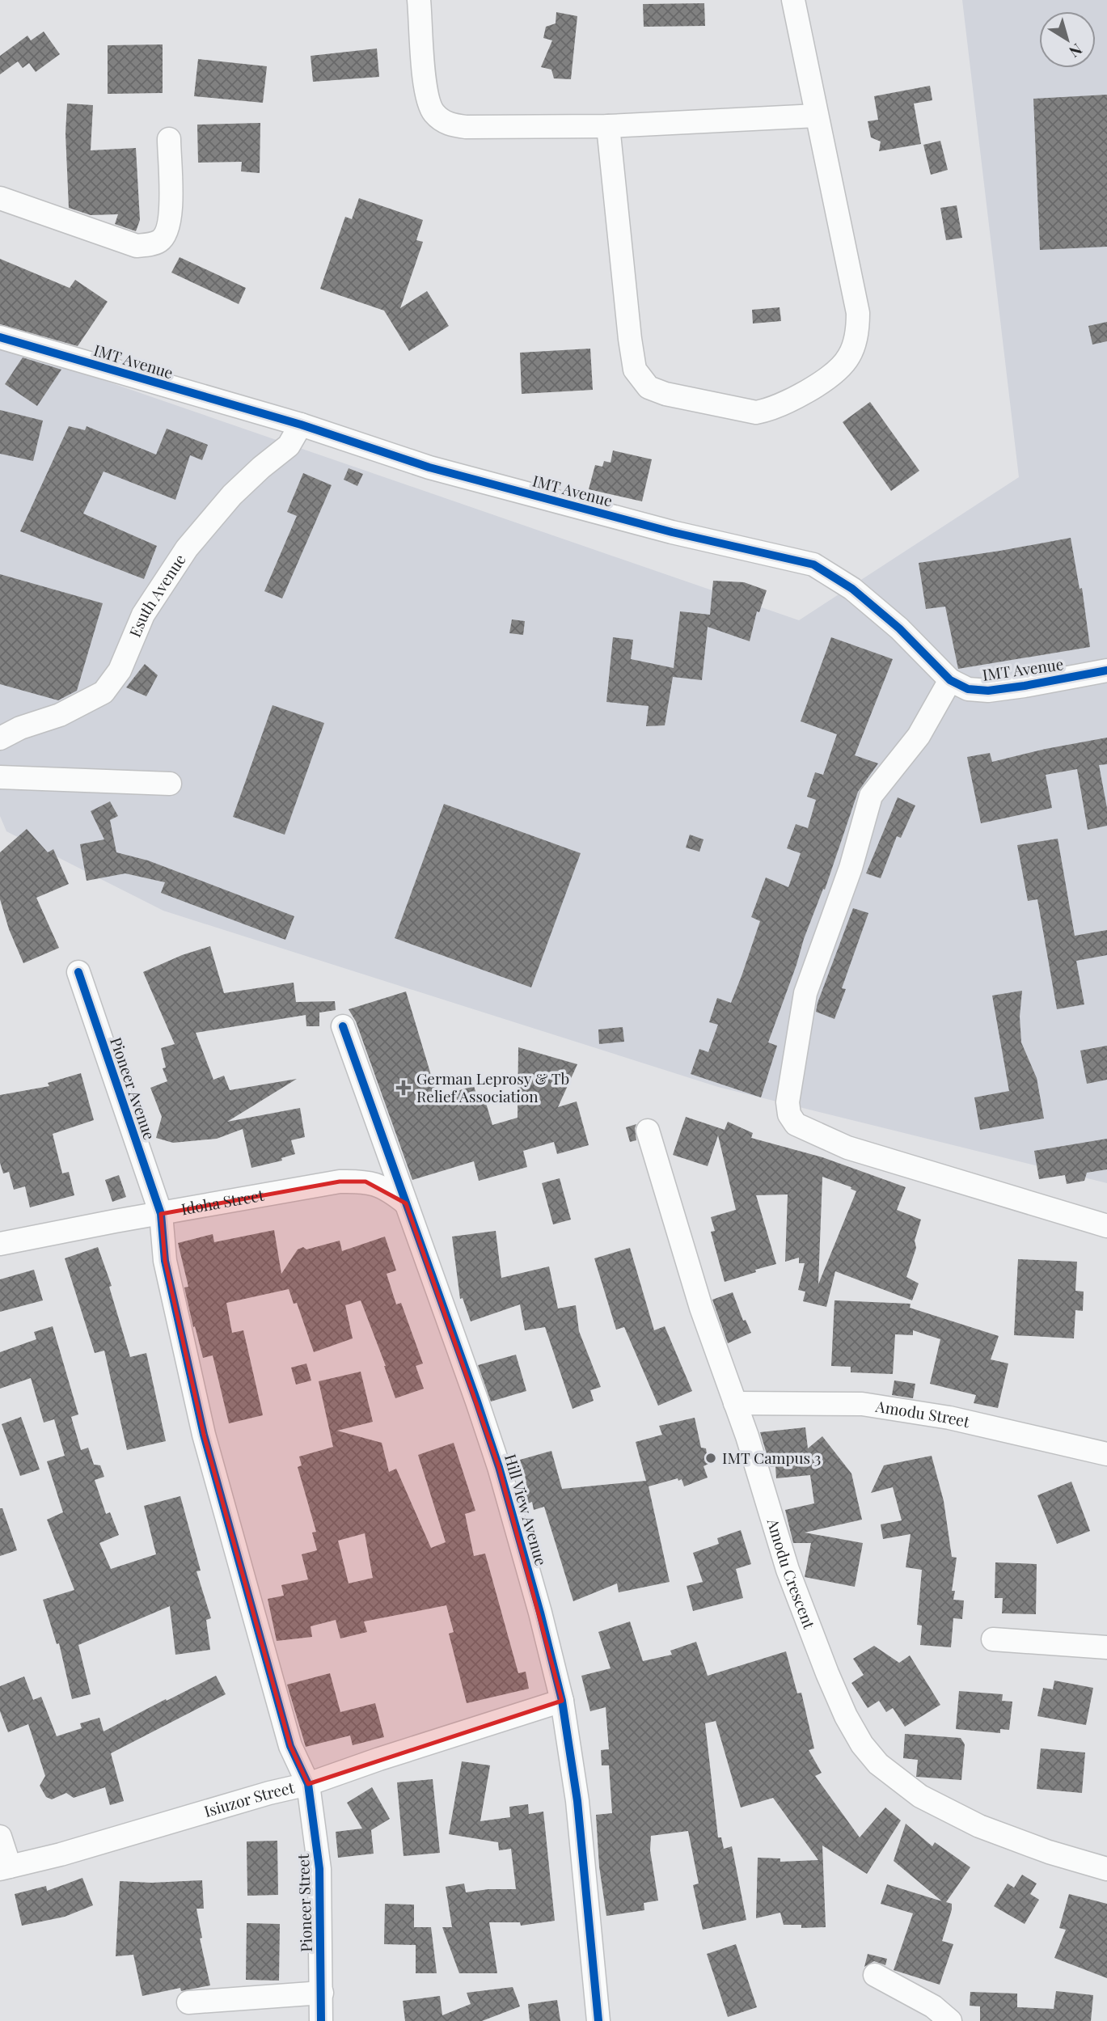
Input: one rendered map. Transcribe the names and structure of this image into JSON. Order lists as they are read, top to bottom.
{
  "streets": {
    "street": [
      "IMT Avenue",
      "Esuth Avenue",
      "Pioneer Avenue",
      "Idoha Street",
      "Amodu Street",
      "Hill View Avenue",
      "Amodu Crescent",
      "Isiuzor Street",
      "Pioneer Street"
    ]
  },
  "crossings": [
    ["IMT Avenue", "Esuth Avenue"],
    ["Pioneer Avenue", "Idoha Street"],
    ["Pioneer Avenue", "Isiuzor Street"],
    ["Pioneer Avenue", "Pioneer Street"],
    ["Idoha Street", "Hill View Avenue"],
    ["Amodu Street", "Amodu Crescent"],
    ["Hill View Avenue", "Isiuzor Street"],
    ["Isiuzor Street", "Pioneer Street"]
  ],
  "places": {
    "health": ["German Leprosy & Tb Relief Association"],
    "other": ["IMT Campus 3"]
  },
  "north": "bottom right"
}
